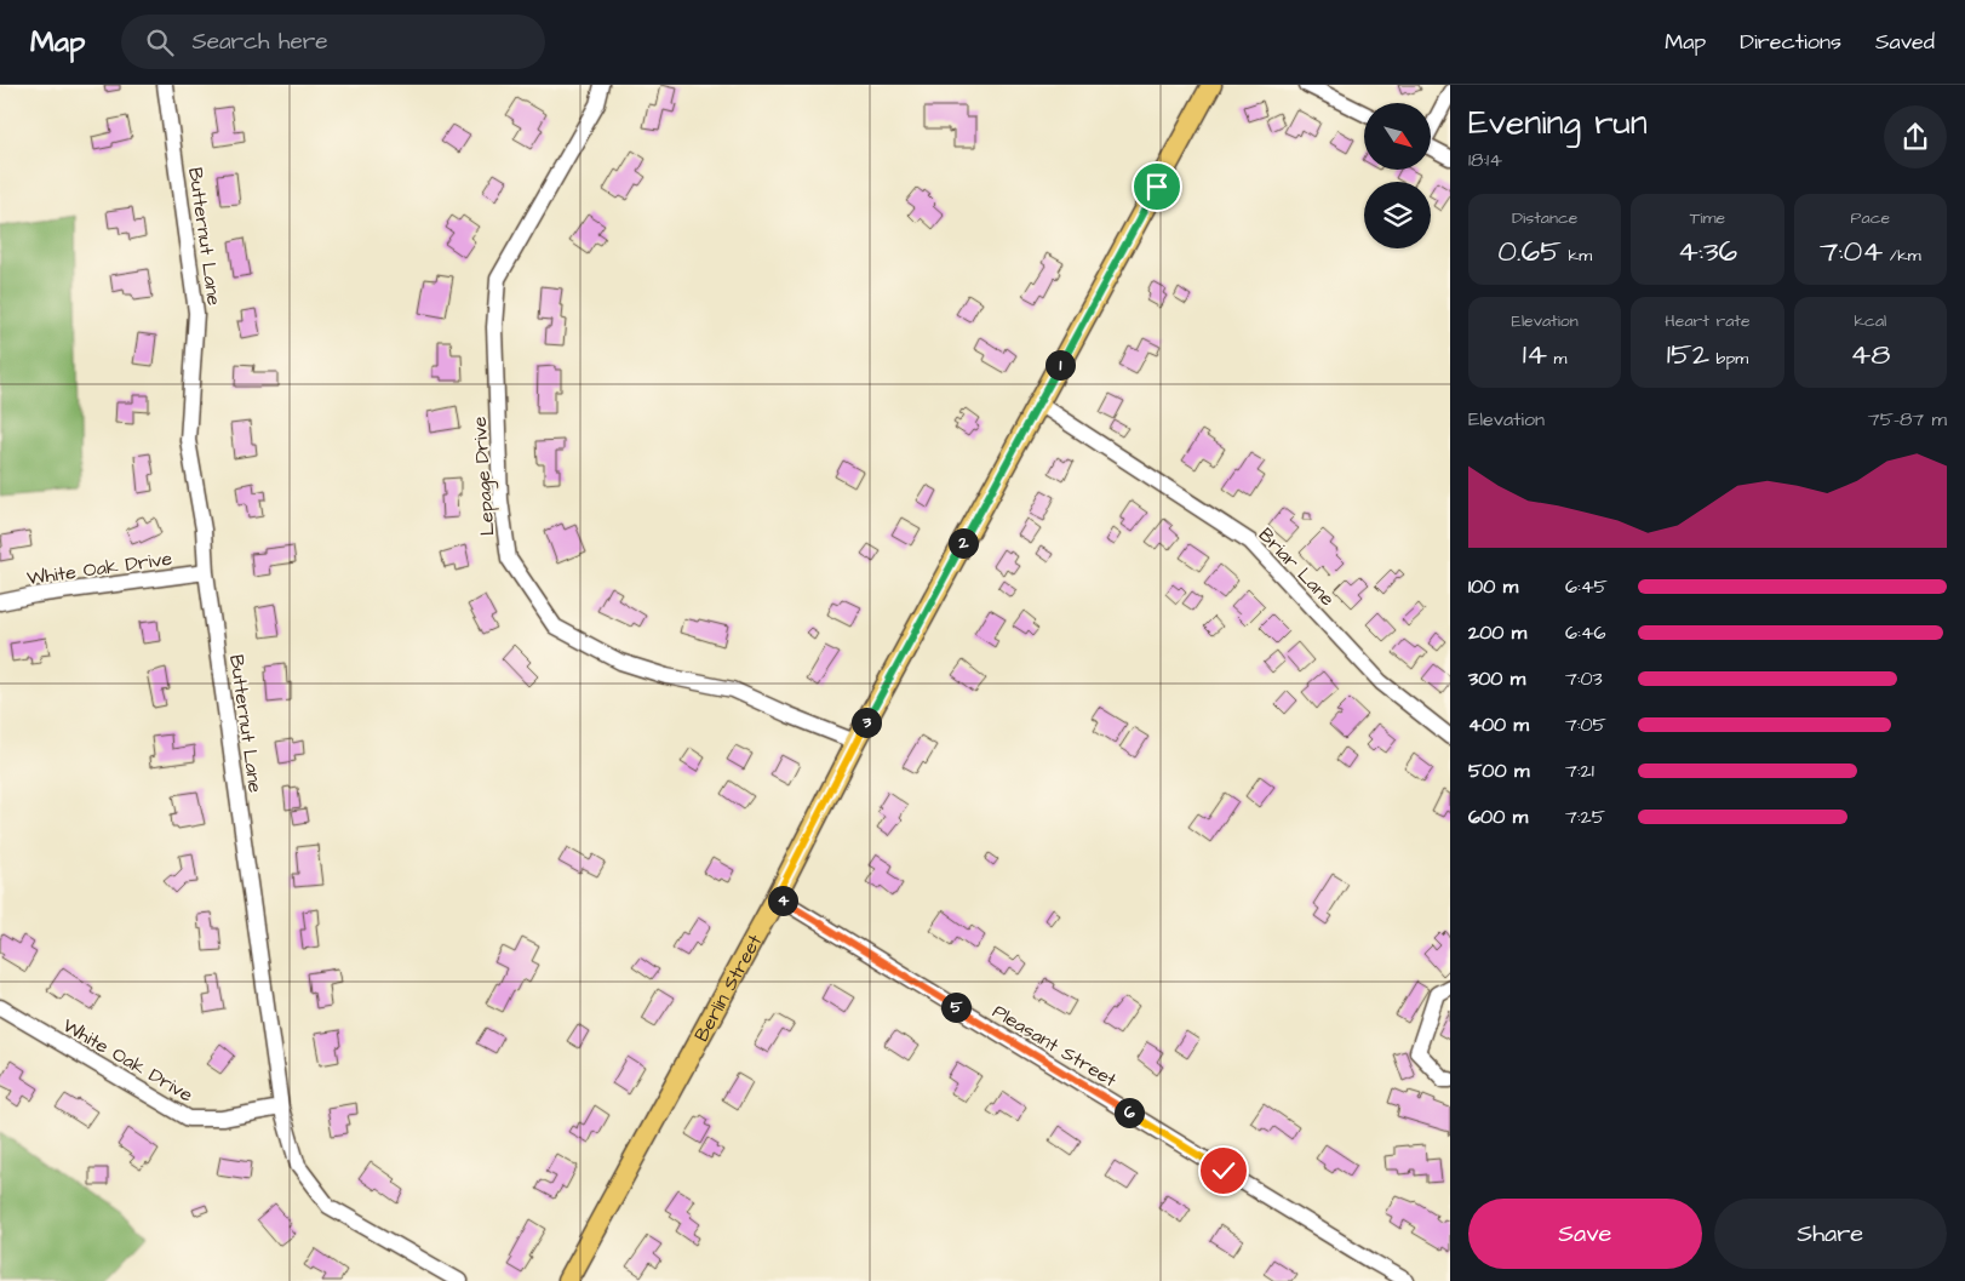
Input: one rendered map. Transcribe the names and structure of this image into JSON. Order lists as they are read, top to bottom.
{
  "streets": {
    "main road": ["Berlin Street"],
    "street": [
      "Butternut Lane",
      "Lepage Drive",
      "Briar Lane",
      "White Oak Drive",
      "Pleasant Street"
    ]
  },
  "crossings": [
    ["Butternut Lane", "White Oak Drive"],
    ["Lepage Drive", "Berlin Street"],
    ["Briar Lane", "Berlin Street"],
    ["Berlin Street", "Pleasant Street"]
  ],
  "north": "bottom right",
  "page": {
    "header": "Map",
    "search": "Search here",
    "nav": ["Map", "Directions", "Saved"],
    "heading": ["Evening run", "18:14"],
    "stats": [
      ["Distance", "0.65 km"],
      ["Time", "4:36"],
      ["Pace", "7:04 /km"],
      ["Elevation", "14 m"],
      ["Heart rate", "152 bpm"],
      ["kcal", "48"]
    ],
    "pins": [
      "1",
      "2",
      "3",
      "4",
      "5",
      "6"
    ],
    "chart": ["Elevation", "75–87 m"],
    "list": [
      {
        "name": "100 m",
        "note": "6:45"
      },
      {
        "name": "200 m",
        "note": "6:46"
      },
      {
        "name": "300 m",
        "note": "7:03"
      },
      {
        "name": "400 m",
        "note": "7:05"
      },
      {
        "name": "500 m",
        "note": "7:21"
      },
      {
        "name": "600 m",
        "note": "7:25"
      }
    ],
    "buttons": ["Save", "Share"]
  }
}
